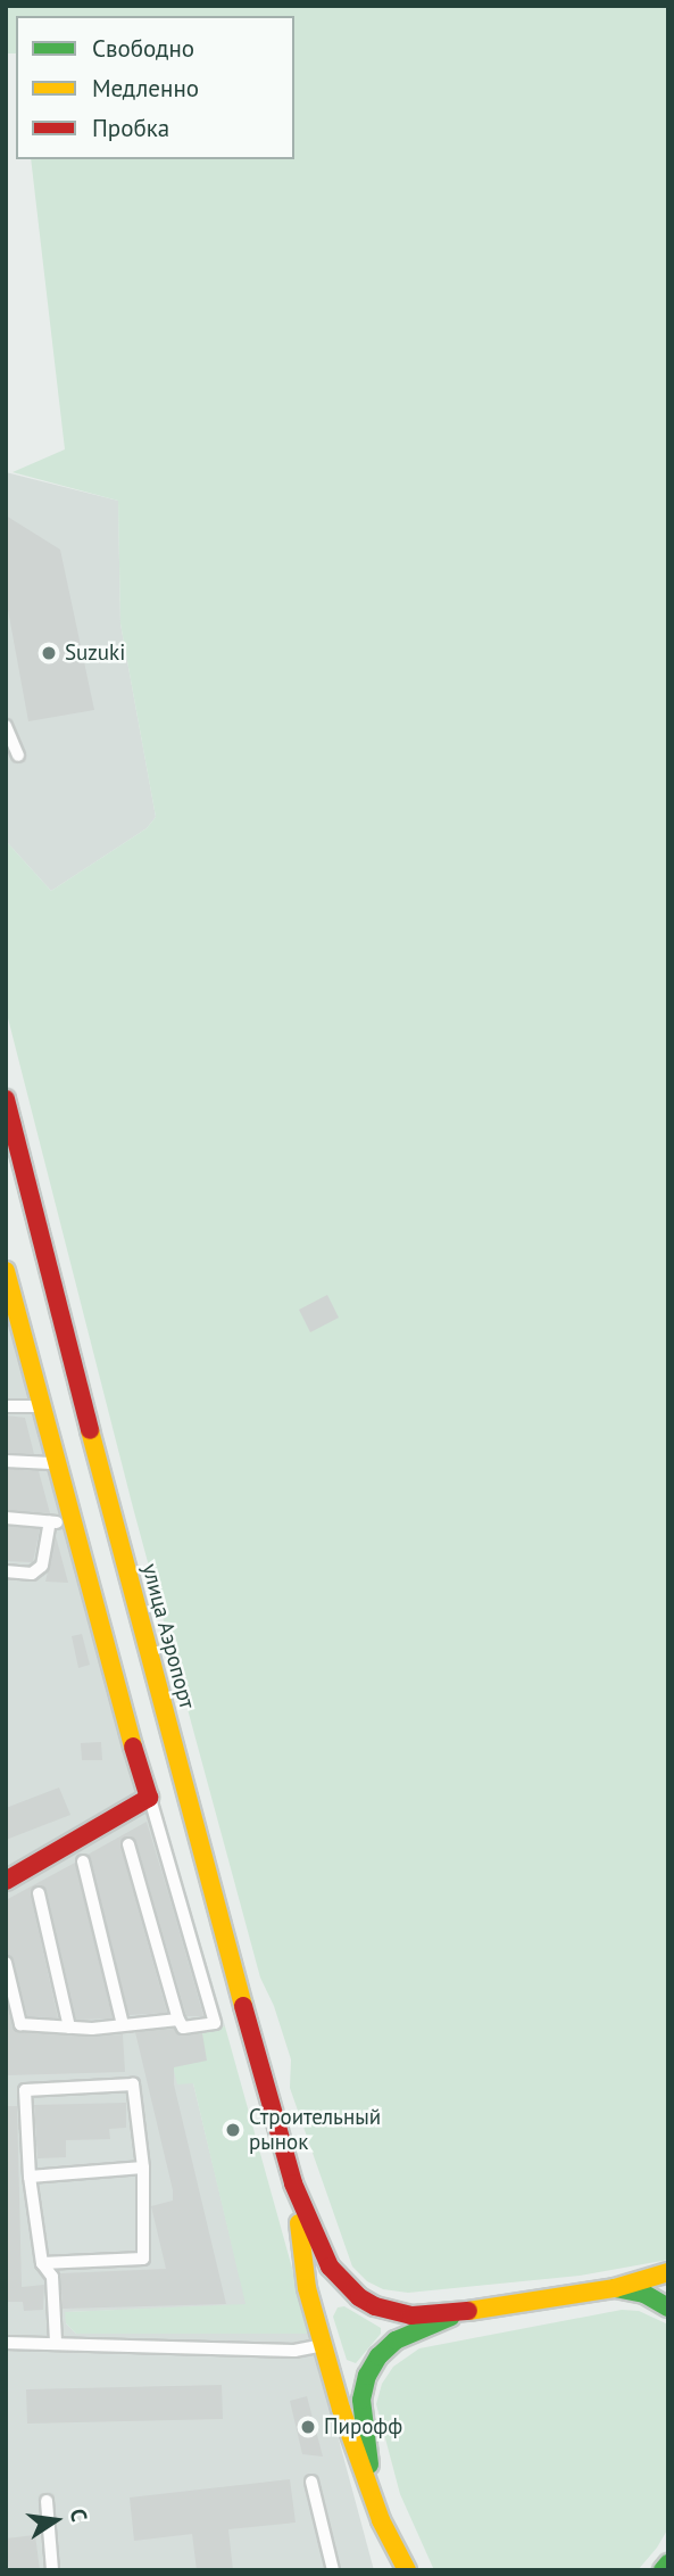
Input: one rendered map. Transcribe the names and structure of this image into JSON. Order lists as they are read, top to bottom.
{
  "streets": {
    "main road": ["улица Аэропорт"]
  },
  "places": ["Suzuki", "Строительный рынок", "Пирофф"],
  "legend": ["Свободно", "Медленно", "Пробка"],
  "north": "right"
}
